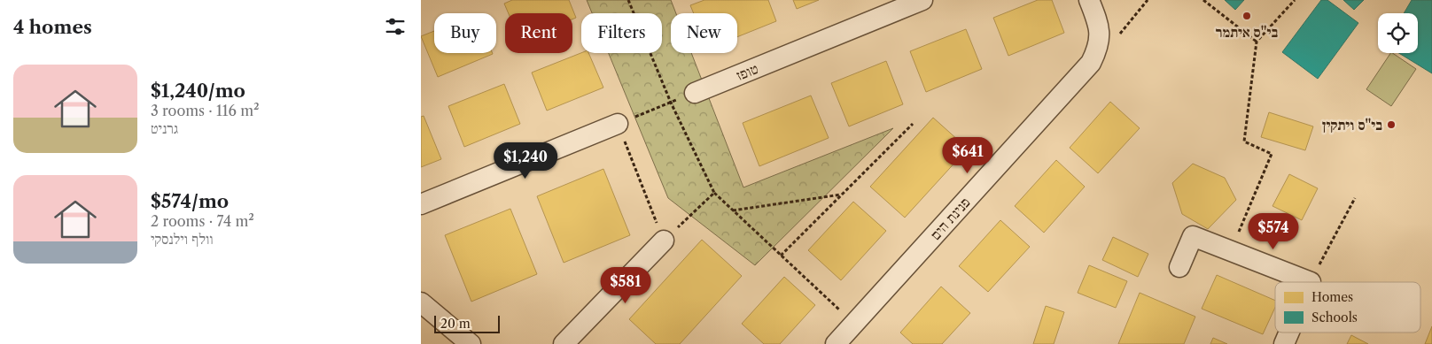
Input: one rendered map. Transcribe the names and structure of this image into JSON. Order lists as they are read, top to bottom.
{
  "streets": {
    "street": ["טופז", "פנינת הים"]
  },
  "places": ["בי''ס איתמר", "בי''ס ויתקין"],
  "legend": ["Homes", "Schools"],
  "scale_bar": "20 m",
  "page": {
    "heading": "4 homes",
    "chip": [
      "Buy",
      "Rent",
      "Filters",
      "New"
    ],
    "list": [
      {
        "name": "$1,240/mo",
        "note": "3 rooms · 116 m² · גרניט"
      },
      {
        "name": "$574/mo",
        "note": "2 rooms · 74 m² · וולף וילנסקי"
      }
    ],
    "price": [
      "$641",
      "$1,240",
      "$574",
      "$581"
    ],
    "scale": "20 m"
  }
}
